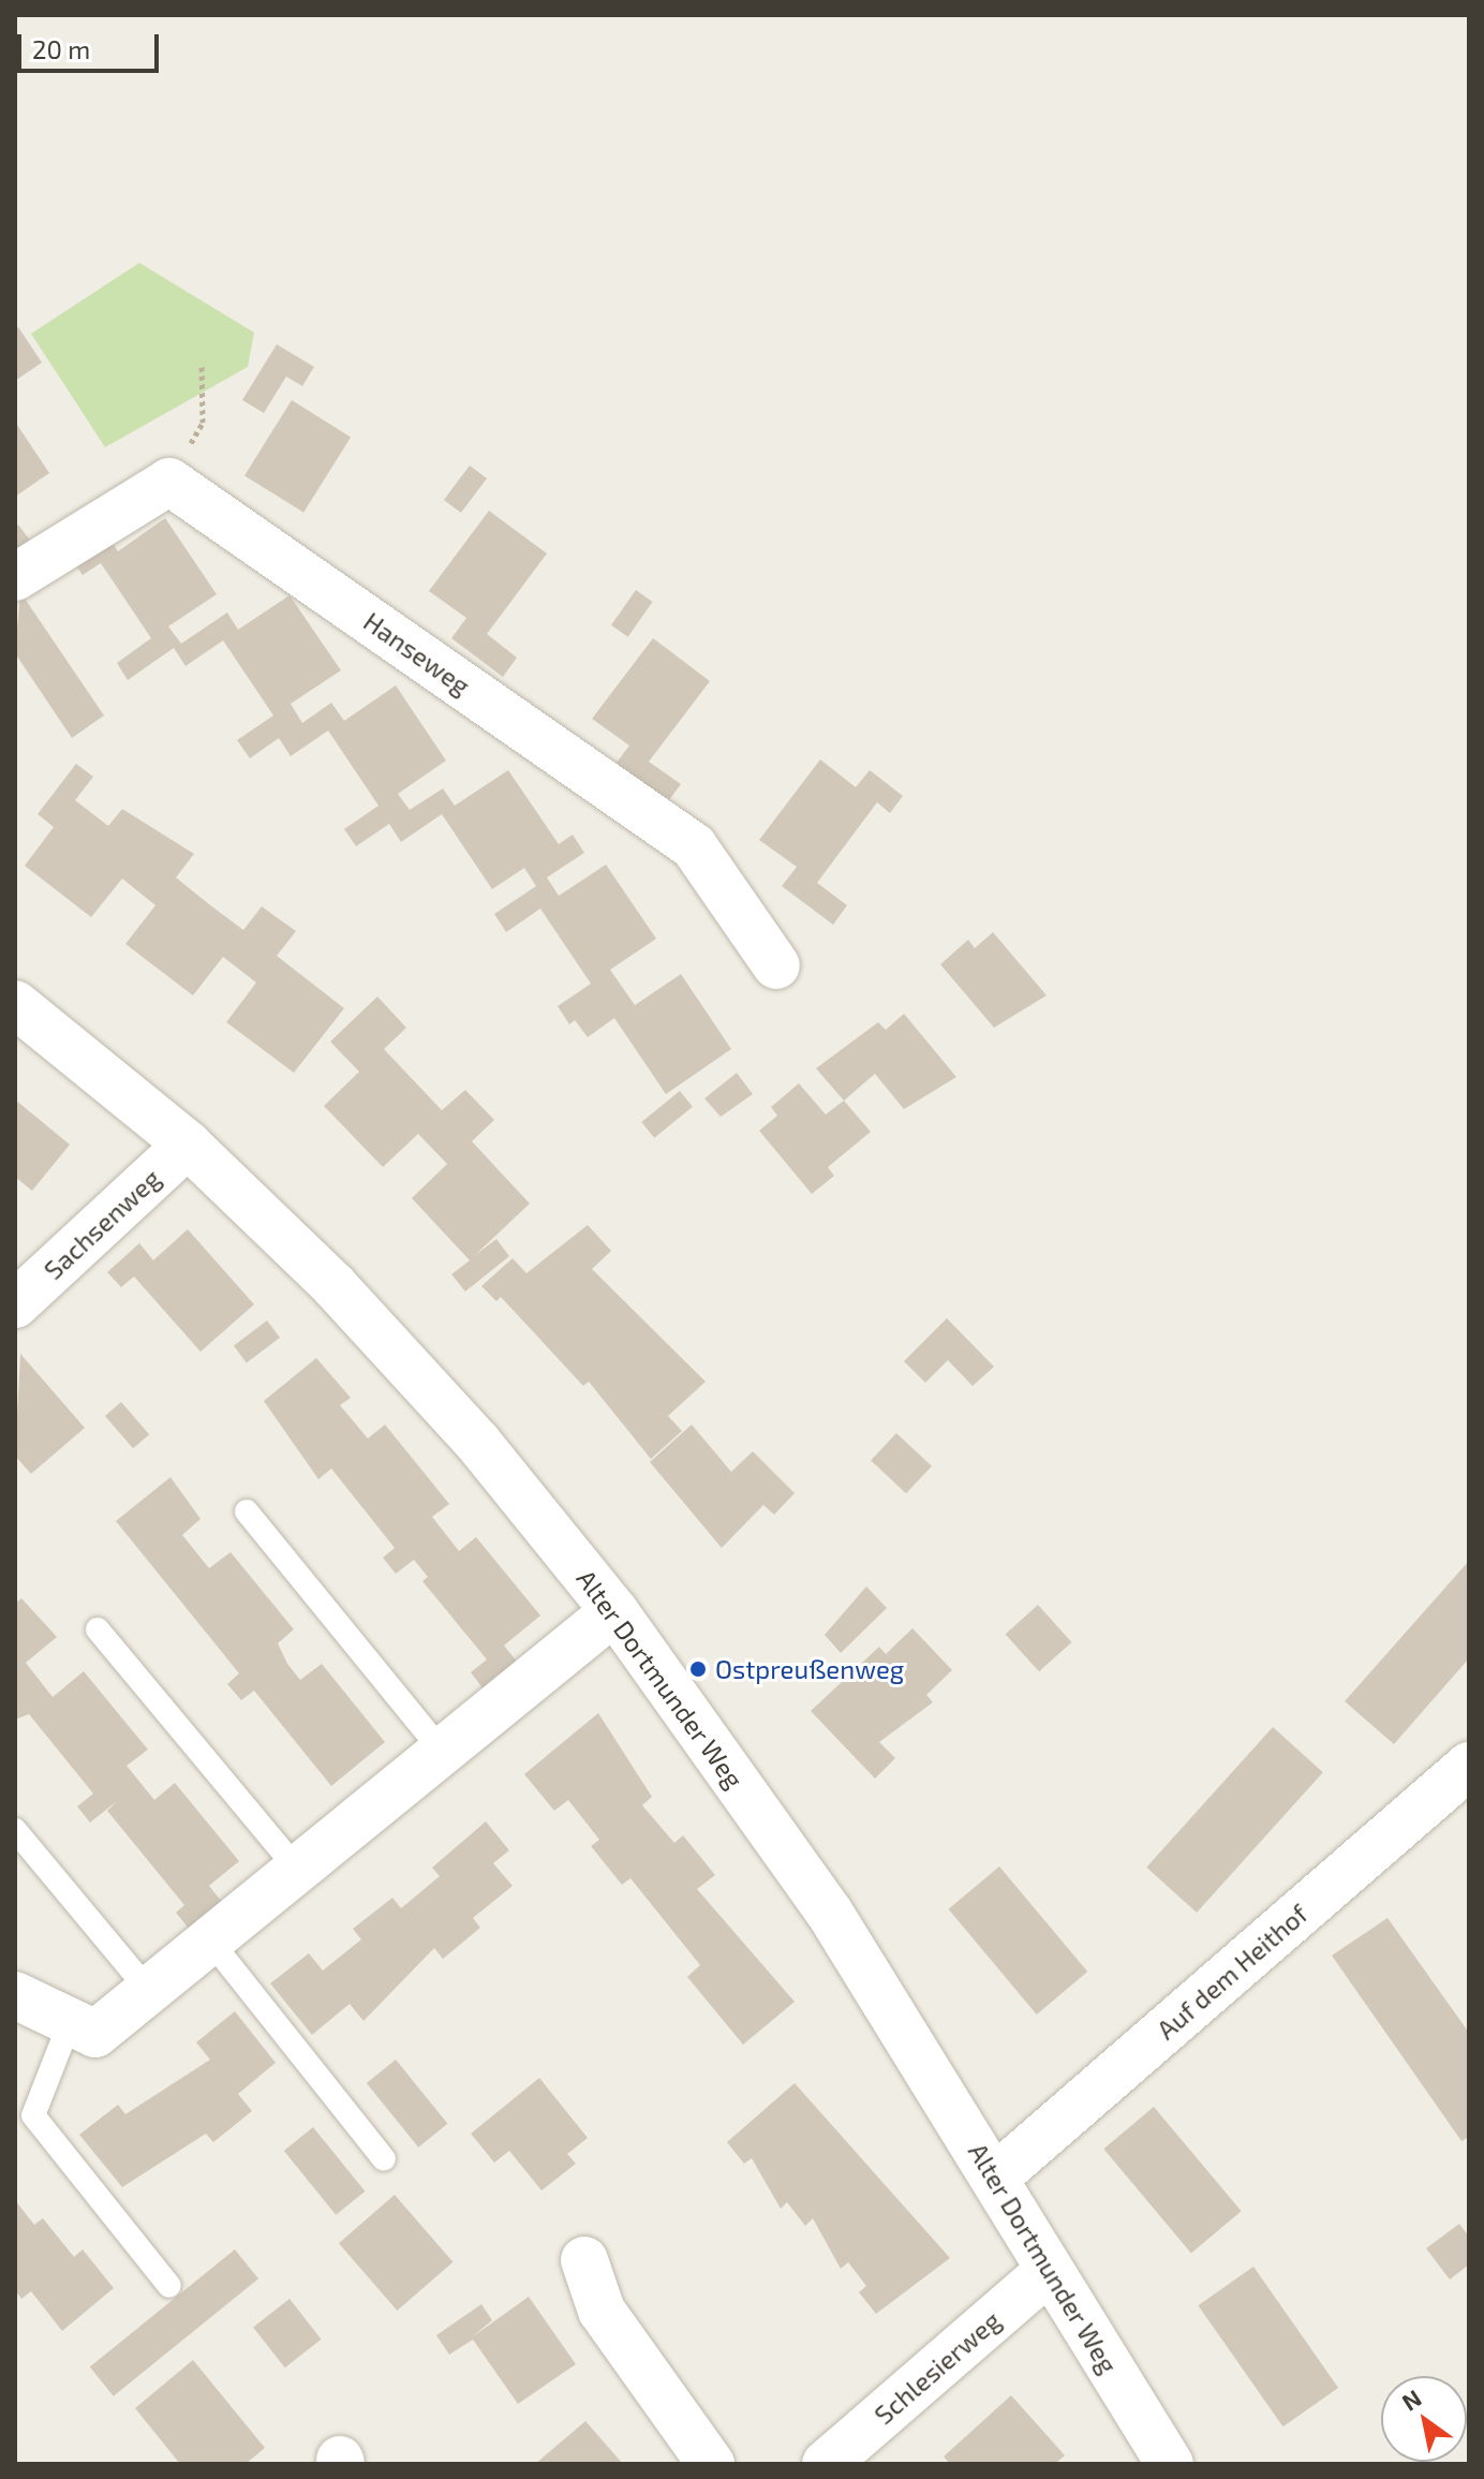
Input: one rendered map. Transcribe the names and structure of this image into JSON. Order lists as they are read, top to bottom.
{
  "streets": {
    "street": [
      "Hanseweg",
      "Sachsenweg",
      "Alter Dortmunder Weg",
      "Auf dem Heithof",
      "Schlesierweg"
    ]
  },
  "crossings": [
    ["Sachsenweg", "Alter Dortmunder Weg"],
    ["Alter Dortmunder Weg", "Auf dem Heithof"],
    ["Alter Dortmunder Weg", "Schlesierweg"]
  ],
  "places": ["Ostpreußenweg"],
  "scale_bar": "20 m",
  "north": "top left"
}
